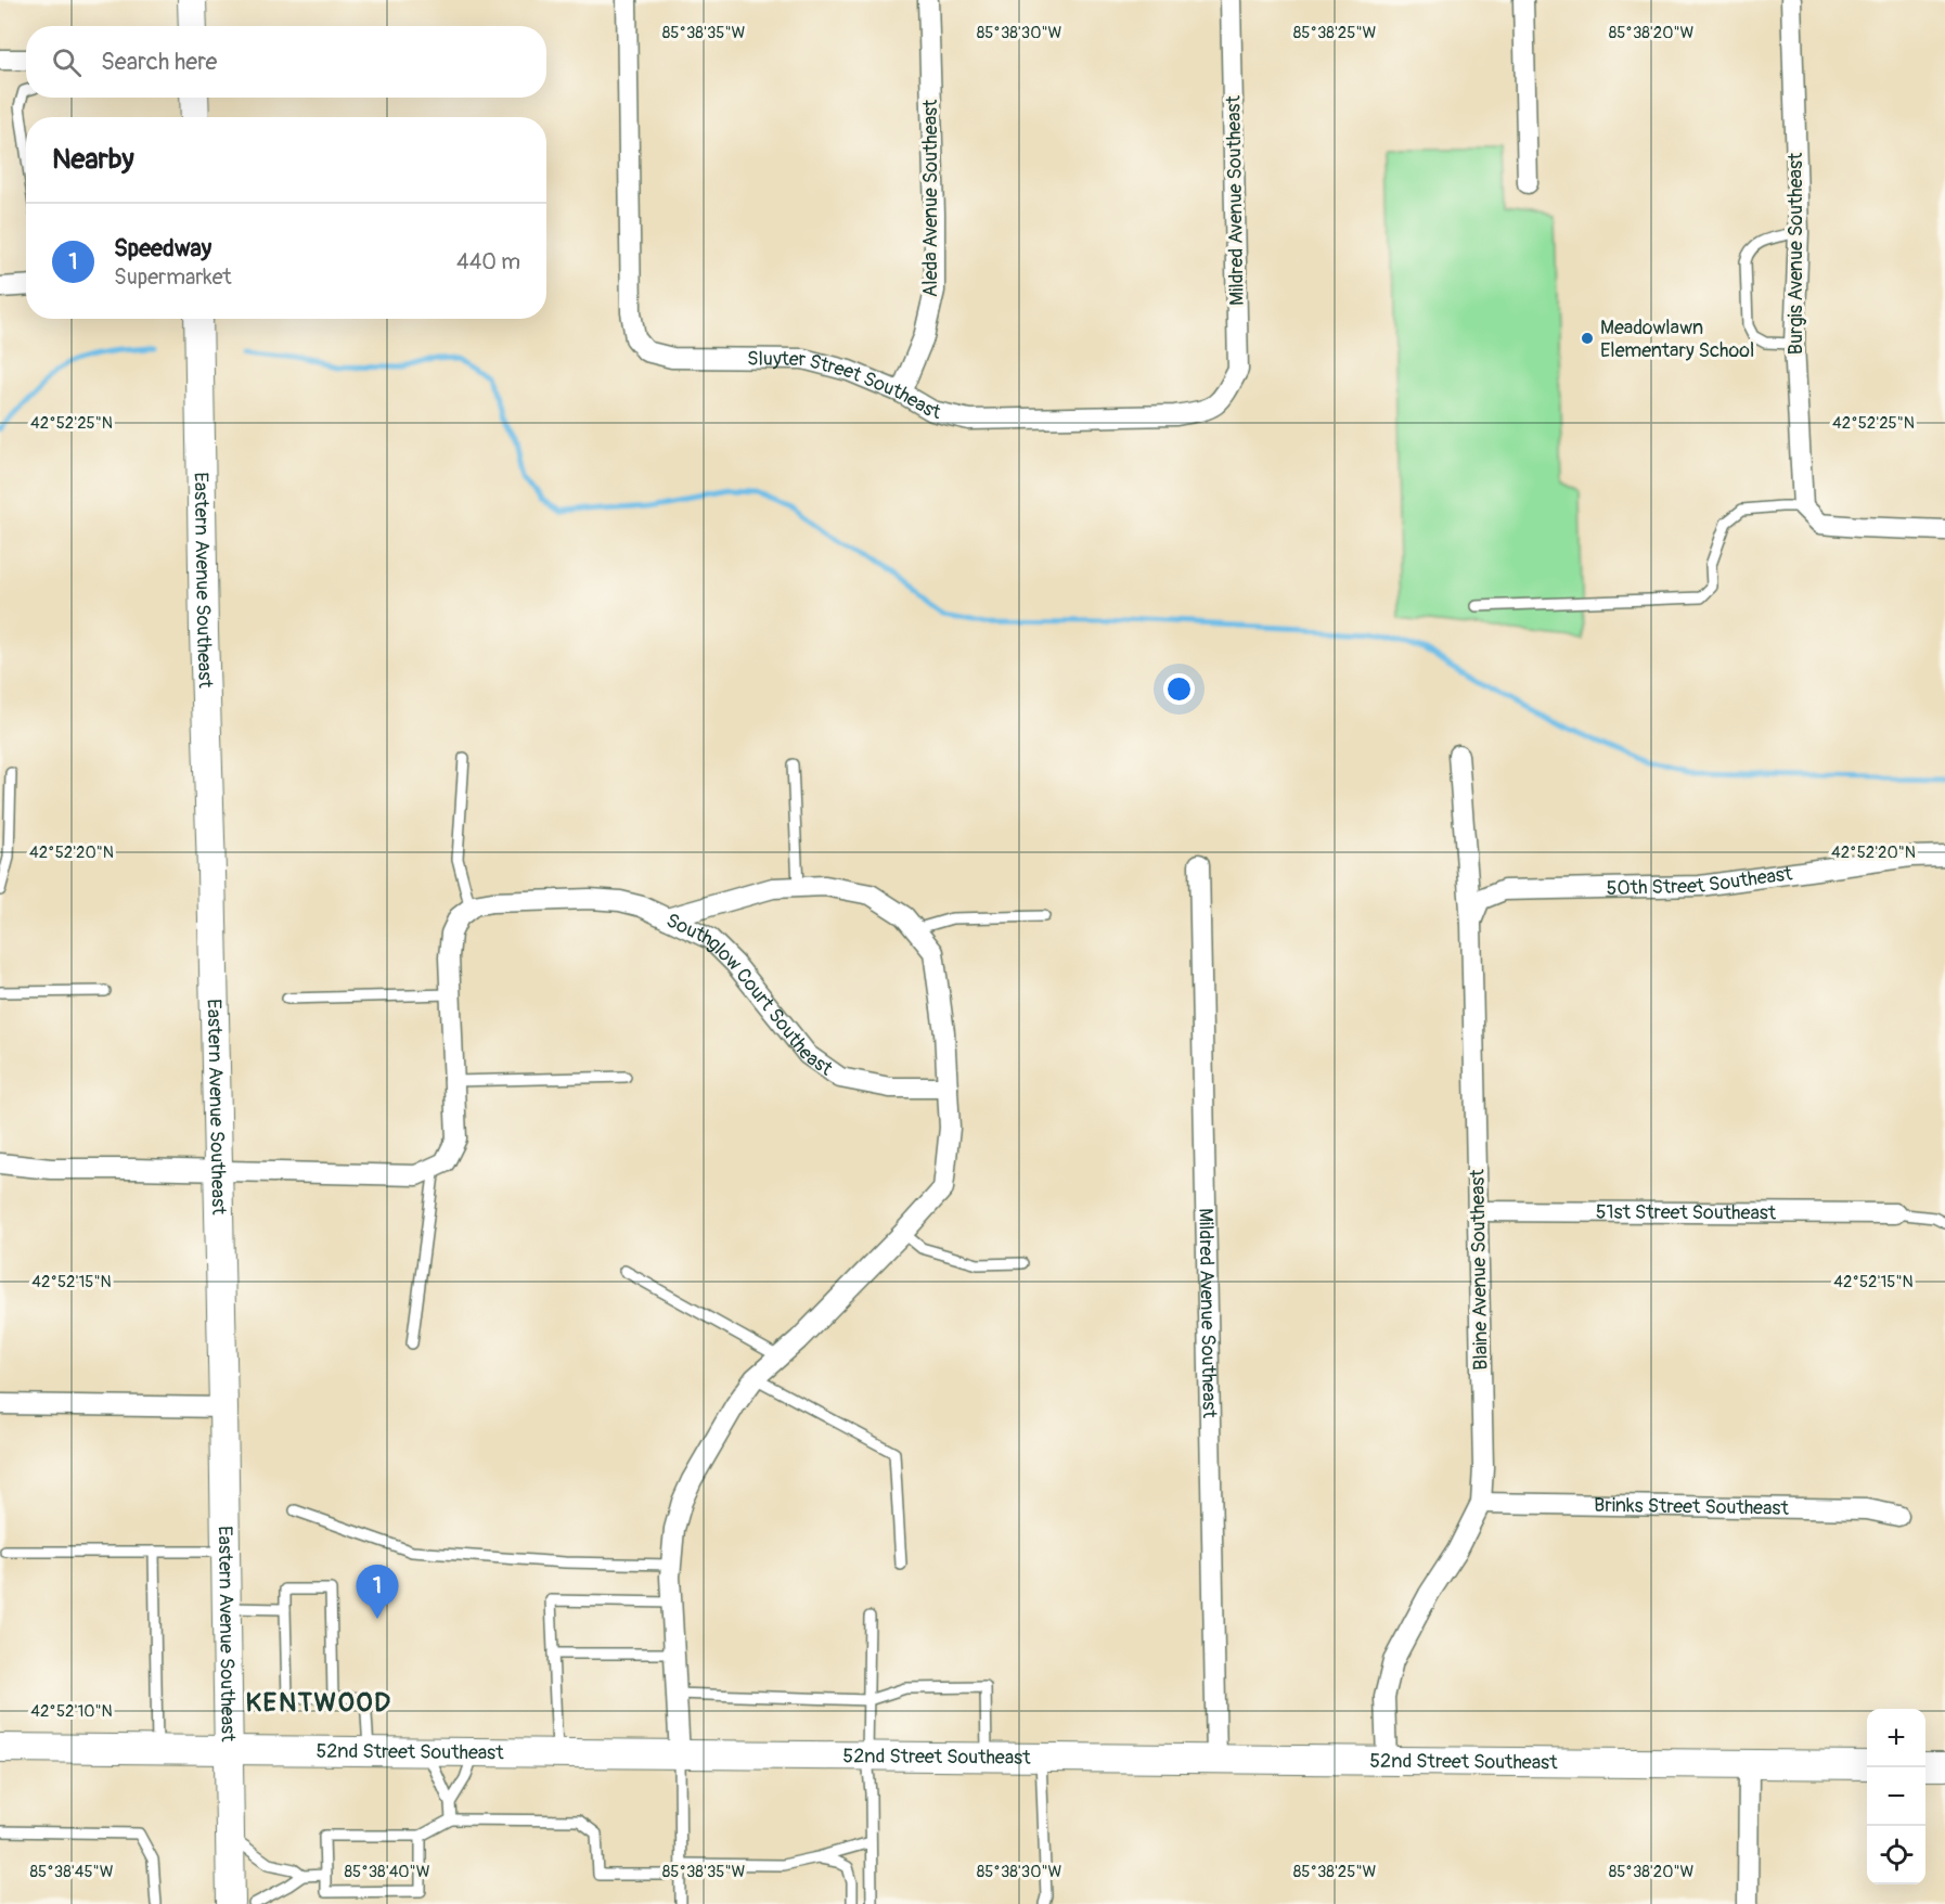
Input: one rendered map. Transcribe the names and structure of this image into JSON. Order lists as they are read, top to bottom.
{
  "streets": {
    "main road": ["Eastern Avenue Southeast", "52nd Street Southeast"],
    "street": [
      "Aleda Avenue Southeast",
      "Mildred Avenue Southeast",
      "Burgis Avenue Southeast",
      "Sluyter Street Southeast",
      "50th Street Southeast",
      "Southglow Court Southeast",
      "51st Street Southeast",
      "Blaine Avenue Southeast",
      "Brinks Street Southeast"
    ]
  },
  "crossings": [
    ["Aleda Avenue Southeast", "Sluyter Street Southeast"],
    ["Mildred Avenue Southeast", "Sluyter Street Southeast"],
    ["Mildred Avenue Southeast", "52nd Street Southeast"],
    ["Eastern Avenue Southeast", "52nd Street Southeast"],
    ["50th Street Southeast", "Blaine Avenue Southeast"],
    ["Southglow Court Southeast", "52nd Street Southeast"],
    ["51st Street Southeast", "Blaine Avenue Southeast"],
    ["Blaine Avenue Southeast", "Brinks Street Southeast"],
    ["Blaine Avenue Southeast", "52nd Street Southeast"]
  ],
  "districts": ["KENTWOOD"],
  "places": ["Meadowlawn Elementary School"],
  "page": {
    "search": "Search here",
    "heading": "Nearby",
    "list": [
      {
        "mark": "1",
        "name": "Speedway",
        "note": "Supermarket",
        "value": "440 m"
      }
    ],
    "pins": "1",
    "map_buttons": ["+", "−"]
  },
  "coordinates": [
    "85°38'35\"W",
    "85°38'30\"W",
    "85°38'25\"W",
    "85°38'20\"W",
    "42°52'25\"N",
    "42°52'20\"N",
    "42°52'15\"N",
    "42°52'10\"N",
    "85°38'45\"W",
    "85°38'40\"W"
  ]
}
